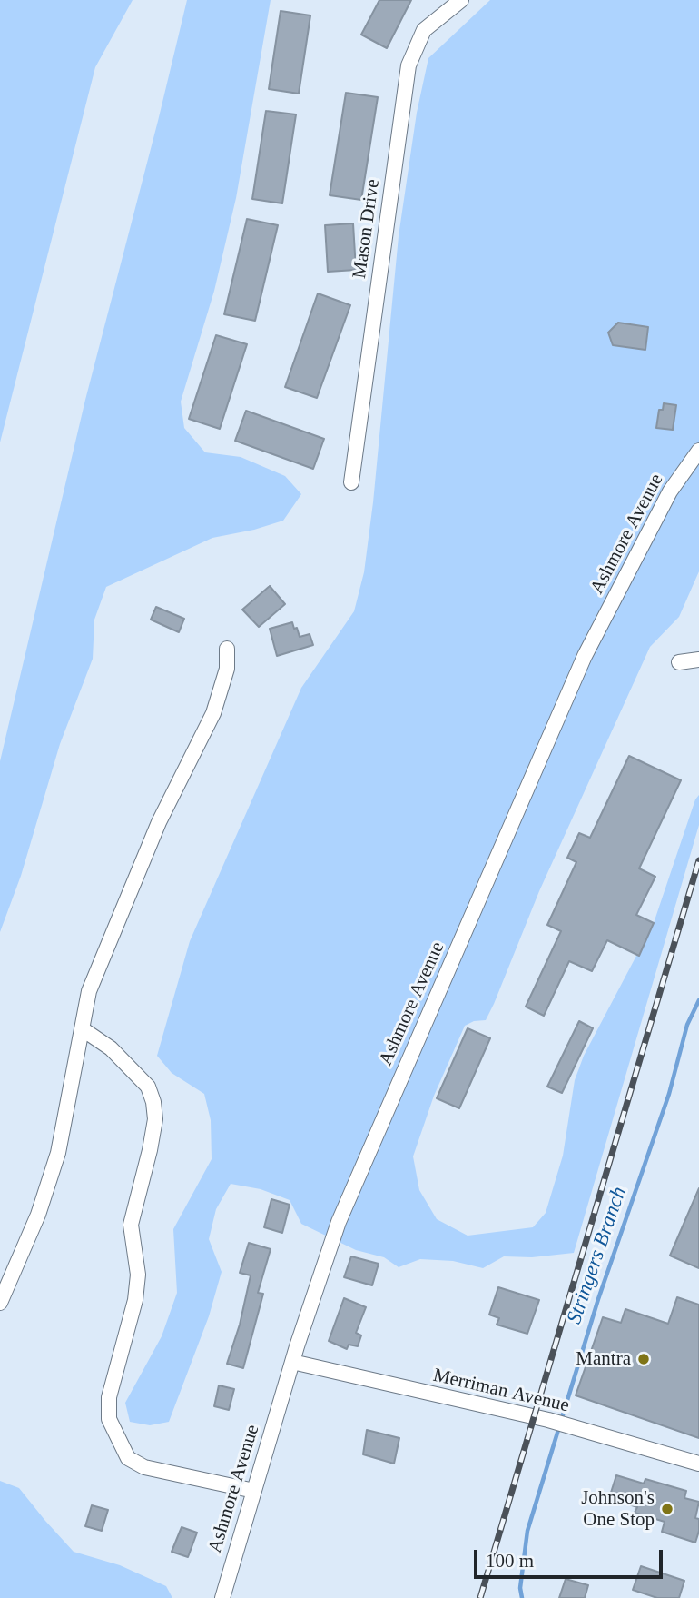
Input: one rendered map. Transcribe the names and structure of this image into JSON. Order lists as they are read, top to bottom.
{
  "streets": {
    "street": ["Mason Drive", "Ashmore Avenue", "Merriman Avenue"]
  },
  "crossings": [
    ["Ashmore Avenue", "Merriman Avenue"]
  ],
  "water": ["Stringers Branch"],
  "places": ["Mantra", "Johnson's One Stop"],
  "scale_bar": "100 m"
}
